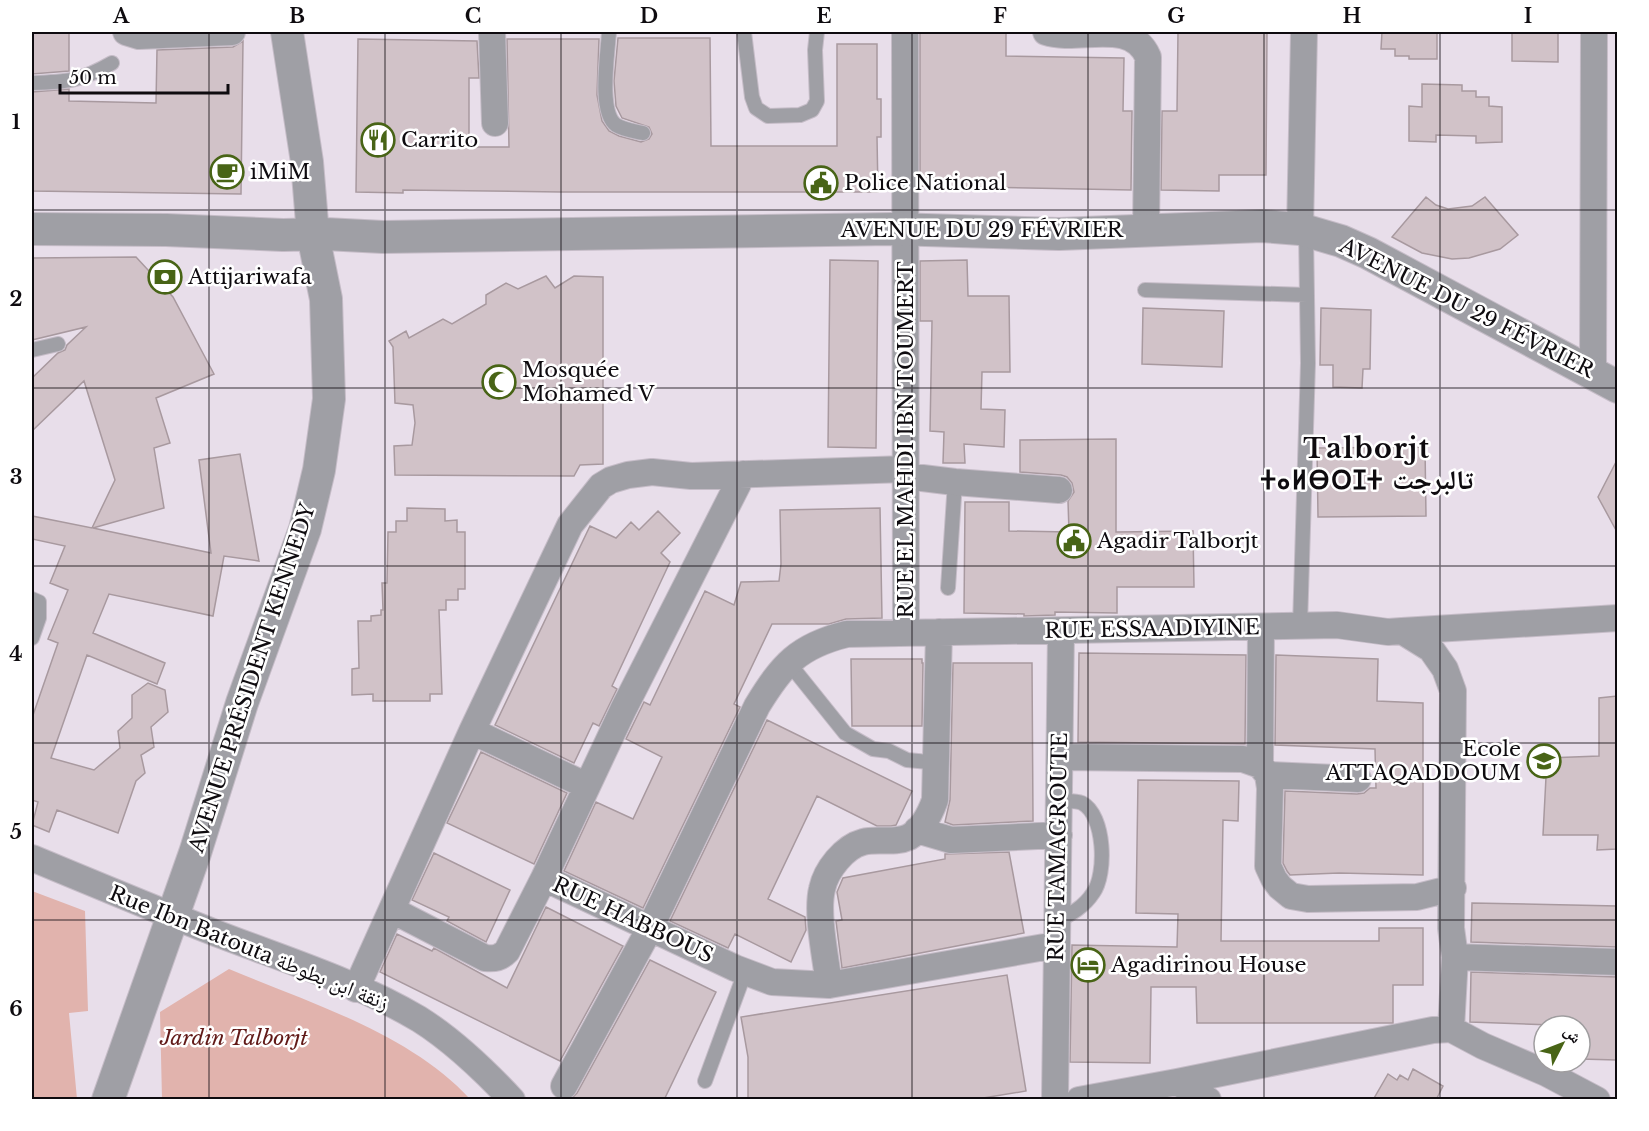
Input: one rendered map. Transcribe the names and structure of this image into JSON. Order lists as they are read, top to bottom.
{
  "streets": {
    "street": [
      "AVENUE DU 29 FÉVRIER",
      "RUE EL MAHDI IBN TOUMERT",
      "RUE ESSAADIYINE",
      "AVENUE PRÉSIDENT KENNEDY",
      "RUE TAMAGROUTE",
      "RUE HABBOUS",
      "Rue Ibn Batouta زنقة ابن بطوطة"
    ]
  },
  "crossings": [
    ["AVENUE DU 29 FÉVRIER", "RUE EL MAHDI IBN TOUMERT"],
    ["AVENUE DU 29 FÉVRIER", "AVENUE PRÉSIDENT KENNEDY"],
    ["RUE EL MAHDI IBN TOUMERT", "RUE ESSAADIYINE"],
    ["RUE ESSAADIYINE", "RUE TAMAGROUTE"],
    ["RUE ESSAADIYINE", "RUE HABBOUS"],
    ["AVENUE PRÉSIDENT KENNEDY", "Rue Ibn Batouta زنقة ابن بطوطة"],
    ["RUE TAMAGROUTE", "RUE HABBOUS"]
  ],
  "districts": ["Talborjt ⵜⴰⵍⴱⵔⵊⵜ تالبرجت"],
  "parks": ["Jardin Talborjt"],
  "places": {
    "restaurant": ["Carrito"],
    "cafe": ["iMiM"],
    "public building": ["Police National", "Agadir Talborjt"],
    "bank": ["Attijariwafa"],
    "mosque": ["Mosquée Mohamed V"],
    "school or university": ["Ecole ATTAQADDOUM"],
    "hotel": ["Agadirinou House"]
  },
  "scale_bar": "50 m",
  "north": "top right",
  "grid": {
    "columns": [
      "A",
      "B",
      "C",
      "D",
      "E",
      "F",
      "G",
      "H",
      "I"
    ],
    "rows": [
      "1",
      "2",
      "3",
      "4",
      "5",
      "6"
    ]
  }
}
